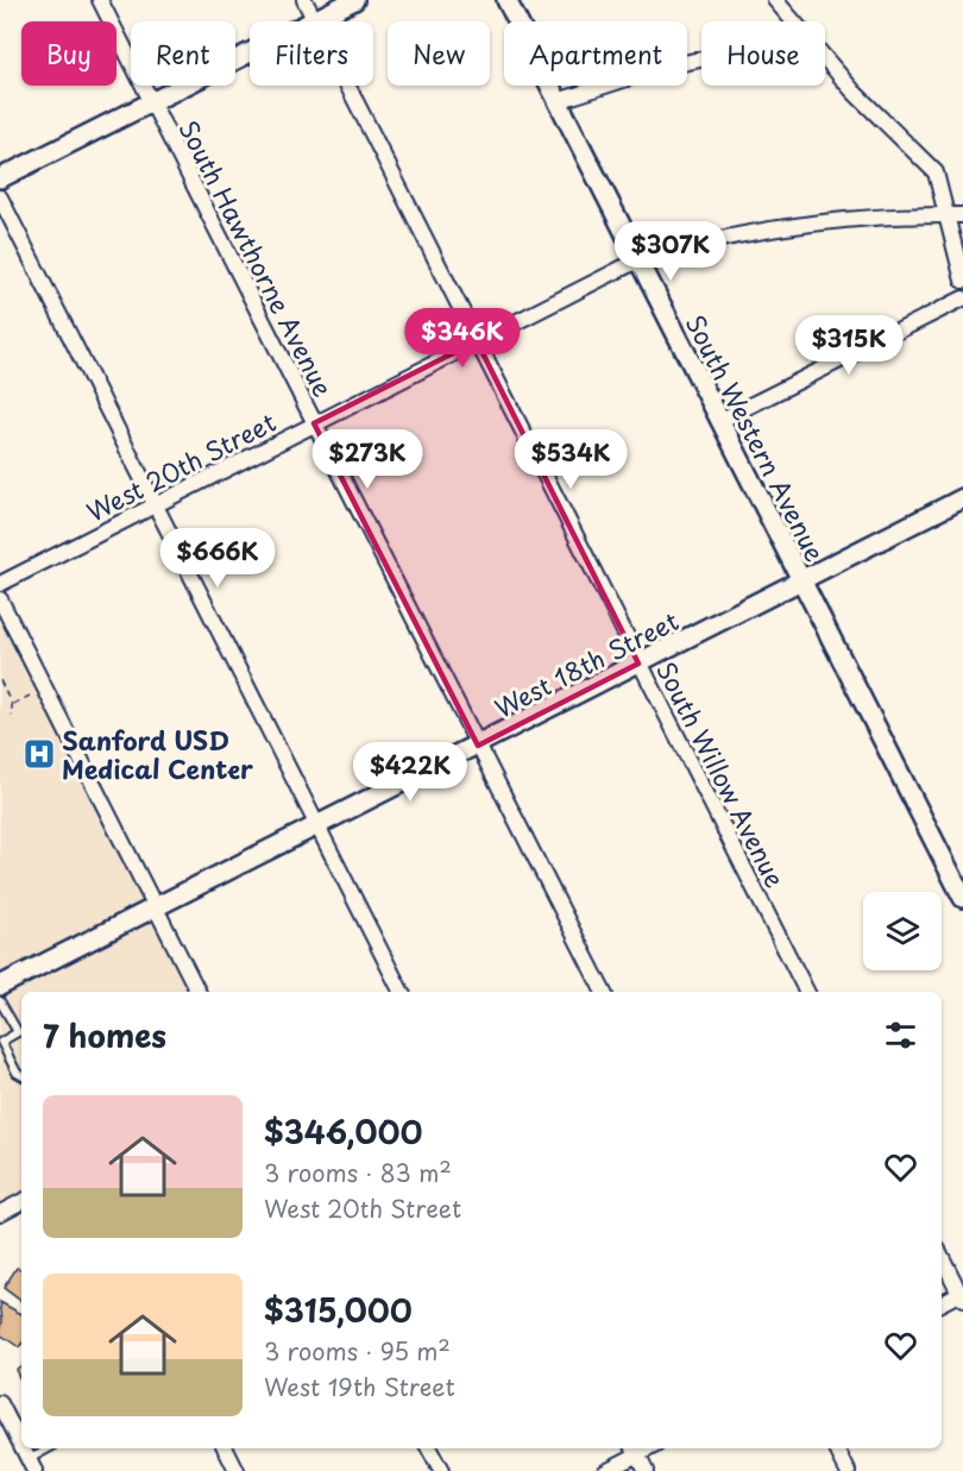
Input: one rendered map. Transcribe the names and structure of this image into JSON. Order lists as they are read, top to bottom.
{
  "streets": {
    "street": [
      "South Hawthorne Avenue",
      "South Western Avenue",
      "West 20th Street",
      "West 18th Street",
      "South Willow Avenue"
    ]
  },
  "crossings": [
    ["South Hawthorne Avenue", "West 20th Street"],
    ["South Hawthorne Avenue", "West 18th Street"],
    ["South Western Avenue", "West 20th Street"],
    ["South Western Avenue", "West 18th Street"],
    ["West 20th Street", "South Willow Avenue"],
    ["West 18th Street", "South Willow Avenue"]
  ],
  "places": {
    "hospital": ["Sanford USD Medical Center"]
  },
  "page": {
    "chip": [
      "Buy",
      "Rent",
      "Filters",
      "New",
      "Apartment",
      "House"
    ],
    "price": [
      "$307K",
      "$346K",
      "$315K",
      "$273K",
      "$534K",
      "$666K",
      "$422K"
    ],
    "heading": "7 homes",
    "list": [
      {
        "name": "$346,000",
        "note": "3 rooms · 83 m² · West 20th Street"
      },
      {
        "name": "$315,000",
        "note": "3 rooms · 95 m² · West 19th Street"
      }
    ]
  }
}
